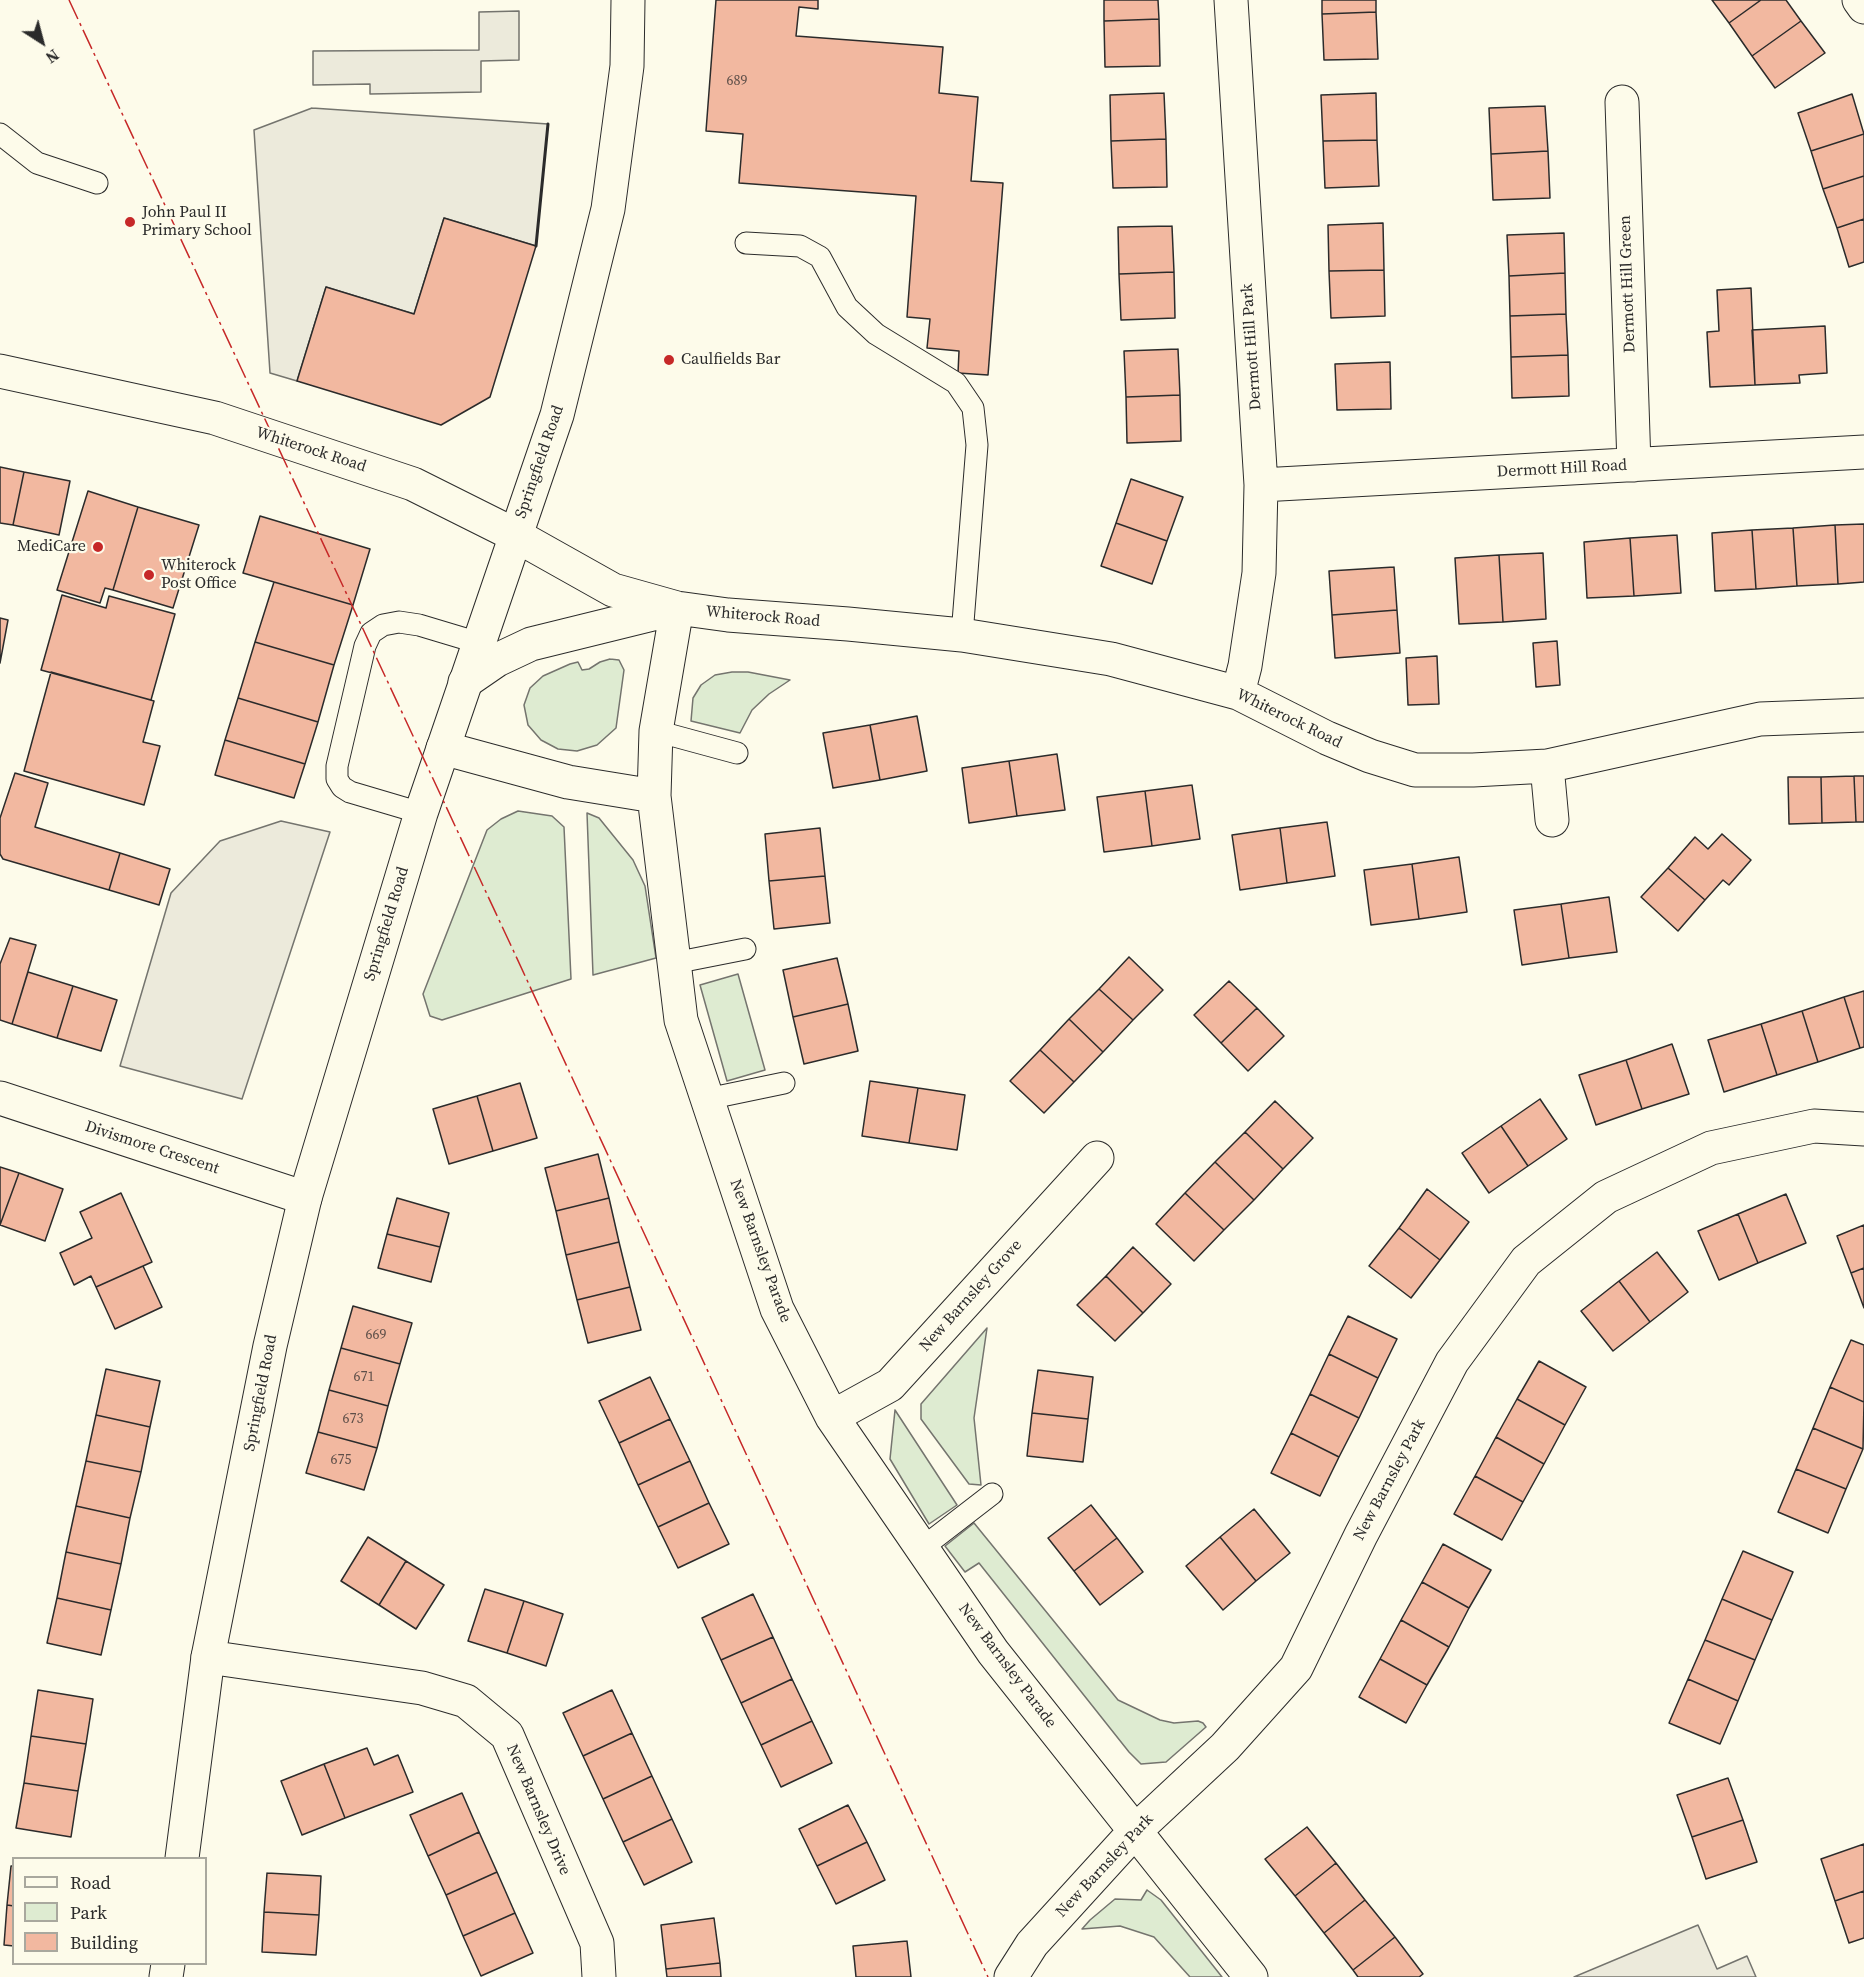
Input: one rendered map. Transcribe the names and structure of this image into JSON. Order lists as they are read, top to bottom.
{
  "streets": {
    "main road": [
      "Dermott Hill Green",
      "Dermott Hill Park",
      "Whiterock Road",
      "Springfield Road",
      "Dermott Hill Road",
      "Divismore Crescent",
      "New Barnsley Parade",
      "New Barnsley Grove",
      "New Barnsley Park",
      "New Barnsley Drive"
    ]
  },
  "crossings": [
    ["Dermott Hill Green", "Dermott Hill Road"],
    ["Dermott Hill Park", "Whiterock Road"],
    ["Dermott Hill Park", "Dermott Hill Road"],
    ["Whiterock Road", "Springfield Road"],
    ["Whiterock Road", "New Barnsley Parade"],
    ["Springfield Road", "Divismore Crescent"],
    ["Springfield Road", "New Barnsley Drive"],
    ["New Barnsley Parade", "New Barnsley Grove"],
    ["New Barnsley Parade", "New Barnsley Park"]
  ],
  "places": [
    "John Paul II Primary School",
    "Caulfields Bar",
    "MediCare",
    "Whiterock Post Office"
  ],
  "house_numbers": [
    "689",
    "669",
    "671",
    "673",
    "675"
  ],
  "legend": ["Road", "Park", "Building"],
  "north": "bottom right"
}
